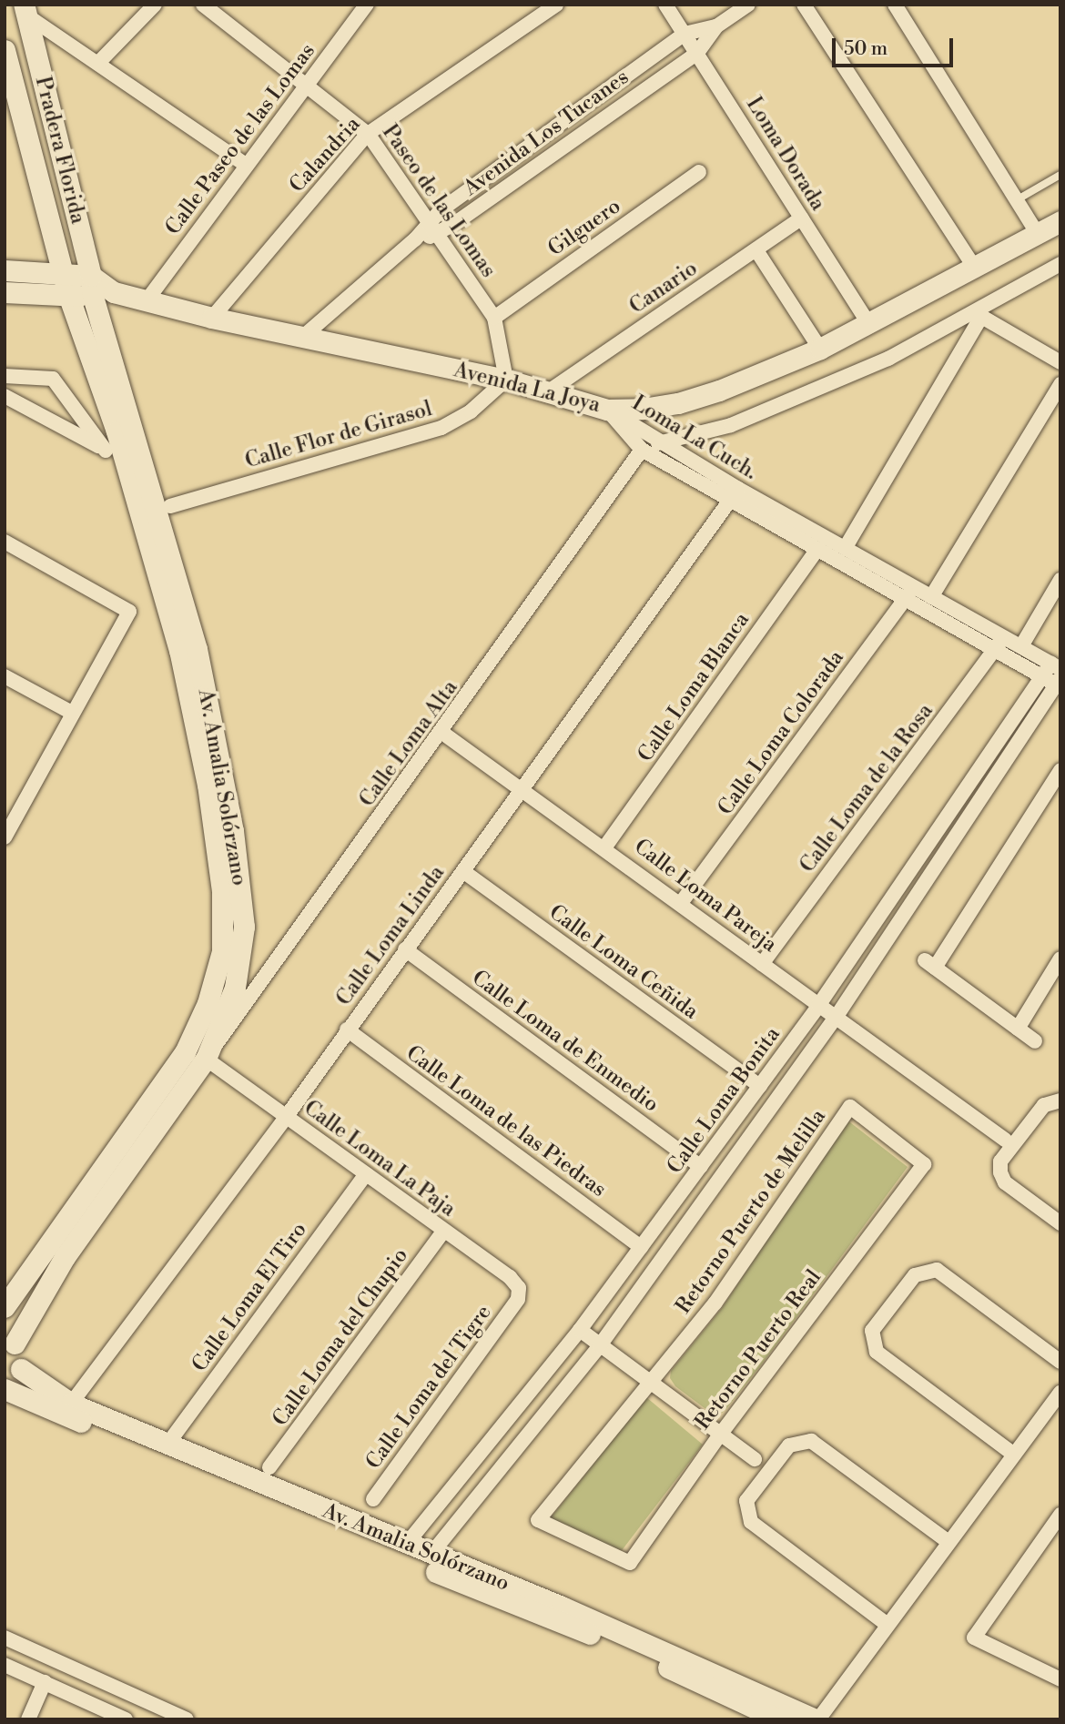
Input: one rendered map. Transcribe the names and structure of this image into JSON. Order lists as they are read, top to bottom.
{
  "streets": {
    "main road": ["Pradera Florida", "Avenida La Joya", "Av. Amalia Solórzano"],
    "street": [
      "Avenida Los Tucanes",
      "Calle Paseo de las Lomas",
      "Loma Dorada",
      "Calandria",
      "Paseo de las Lomas",
      "Gilguero",
      "Canario",
      "Calle Flor de Girasol",
      "Loma La Cuch.",
      "Calle Loma Blanca",
      "Calle Loma Colorada",
      "Calle Loma Alta",
      "Calle Loma de la Rosa",
      "Calle Loma Pareja",
      "Calle Loma Linda",
      "Calle Loma Ceñida",
      "Calle Loma de Enmedio",
      "Calle Loma Bonita",
      "Calle Loma de las Piedras",
      "Calle Loma La Paja",
      "Retorno Puerto de Melilla",
      "Calle Loma El Tiro",
      "Calle Loma del Chupio",
      "Retorno Puerto Real",
      "Calle Loma del Tigre"
    ]
  },
  "crossings": [
    ["Avenida Los Tucanes", "Loma Dorada"],
    ["Avenida Los Tucanes", "Paseo de las Lomas"],
    ["Avenida Los Tucanes", "Avenida La Joya"],
    ["Calle Paseo de las Lomas", "Paseo de las Lomas"],
    ["Calle Paseo de las Lomas", "Avenida La Joya"],
    ["Pradera Florida", "Avenida La Joya"],
    ["Pradera Florida", "Av. Amalia Solórzano"],
    ["Loma Dorada", "Canario"],
    ["Loma Dorada", "Avenida La Joya"],
    ["Calandria", "Paseo de las Lomas"],
    ["Calandria", "Avenida La Joya"],
    ["Paseo de las Lomas", "Gilguero"],
    ["Paseo de las Lomas", "Avenida La Joya"],
    ["Paseo de las Lomas", "Calle Flor de Girasol"],
    ["Canario", "Avenida La Joya"],
    ["Avenida La Joya", "Calle Flor de Girasol"],
    ["Avenida La Joya", "Loma La Cuch."],
    ["Avenida La Joya", "Av. Amalia Solórzano"],
    ["Loma La Cuch.", "Calle Loma Blanca"],
    ["Loma La Cuch.", "Calle Loma Colorada"],
    ["Loma La Cuch.", "Calle Loma Alta"],
    ["Loma La Cuch.", "Calle Loma de la Rosa"],
    ["Loma La Cuch.", "Calle Loma Linda"],
    ["Loma La Cuch.", "Calle Loma Bonita"],
    ["Calle Loma Blanca", "Calle Loma Pareja"],
    ["Calle Loma Colorada", "Calle Loma Pareja"],
    ["Calle Loma Alta", "Av. Amalia Solórzano"],
    ["Calle Loma Alta", "Calle Loma Pareja"],
    ["Calle Loma Alta", "Calle Loma La Paja"],
    ["Av. Amalia Solórzano", "Calle Loma Linda"],
    ["Av. Amalia Solórzano", "Calle Loma Bonita"],
    ["Av. Amalia Solórzano", "Calle Loma La Paja"],
    ["Av. Amalia Solórzano", "Calle Loma El Tiro"],
    ["Calle Loma de la Rosa", "Calle Loma Pareja"],
    ["Calle Loma Pareja", "Calle Loma Linda"],
    ["Calle Loma Pareja", "Calle Loma Bonita"],
    ["Calle Loma Linda", "Calle Loma Ceñida"],
    ["Calle Loma Linda", "Calle Loma de Enmedio"],
    ["Calle Loma Linda", "Calle Loma de las Piedras"],
    ["Calle Loma Linda", "Calle Loma La Paja"],
    ["Calle Loma Ceñida", "Calle Loma Bonita"],
    ["Calle Loma de Enmedio", "Calle Loma Bonita"],
    ["Calle Loma Bonita", "Calle Loma de las Piedras"],
    ["Calle Loma La Paja", "Calle Loma El Tiro"],
    ["Calle Loma La Paja", "Calle Loma del Chupio"],
    ["Calle Loma La Paja", "Calle Loma del Tigre"],
    ["Retorno Puerto de Melilla", "Retorno Puerto Real"]
  ],
  "scale_bar": "50 m"
}
